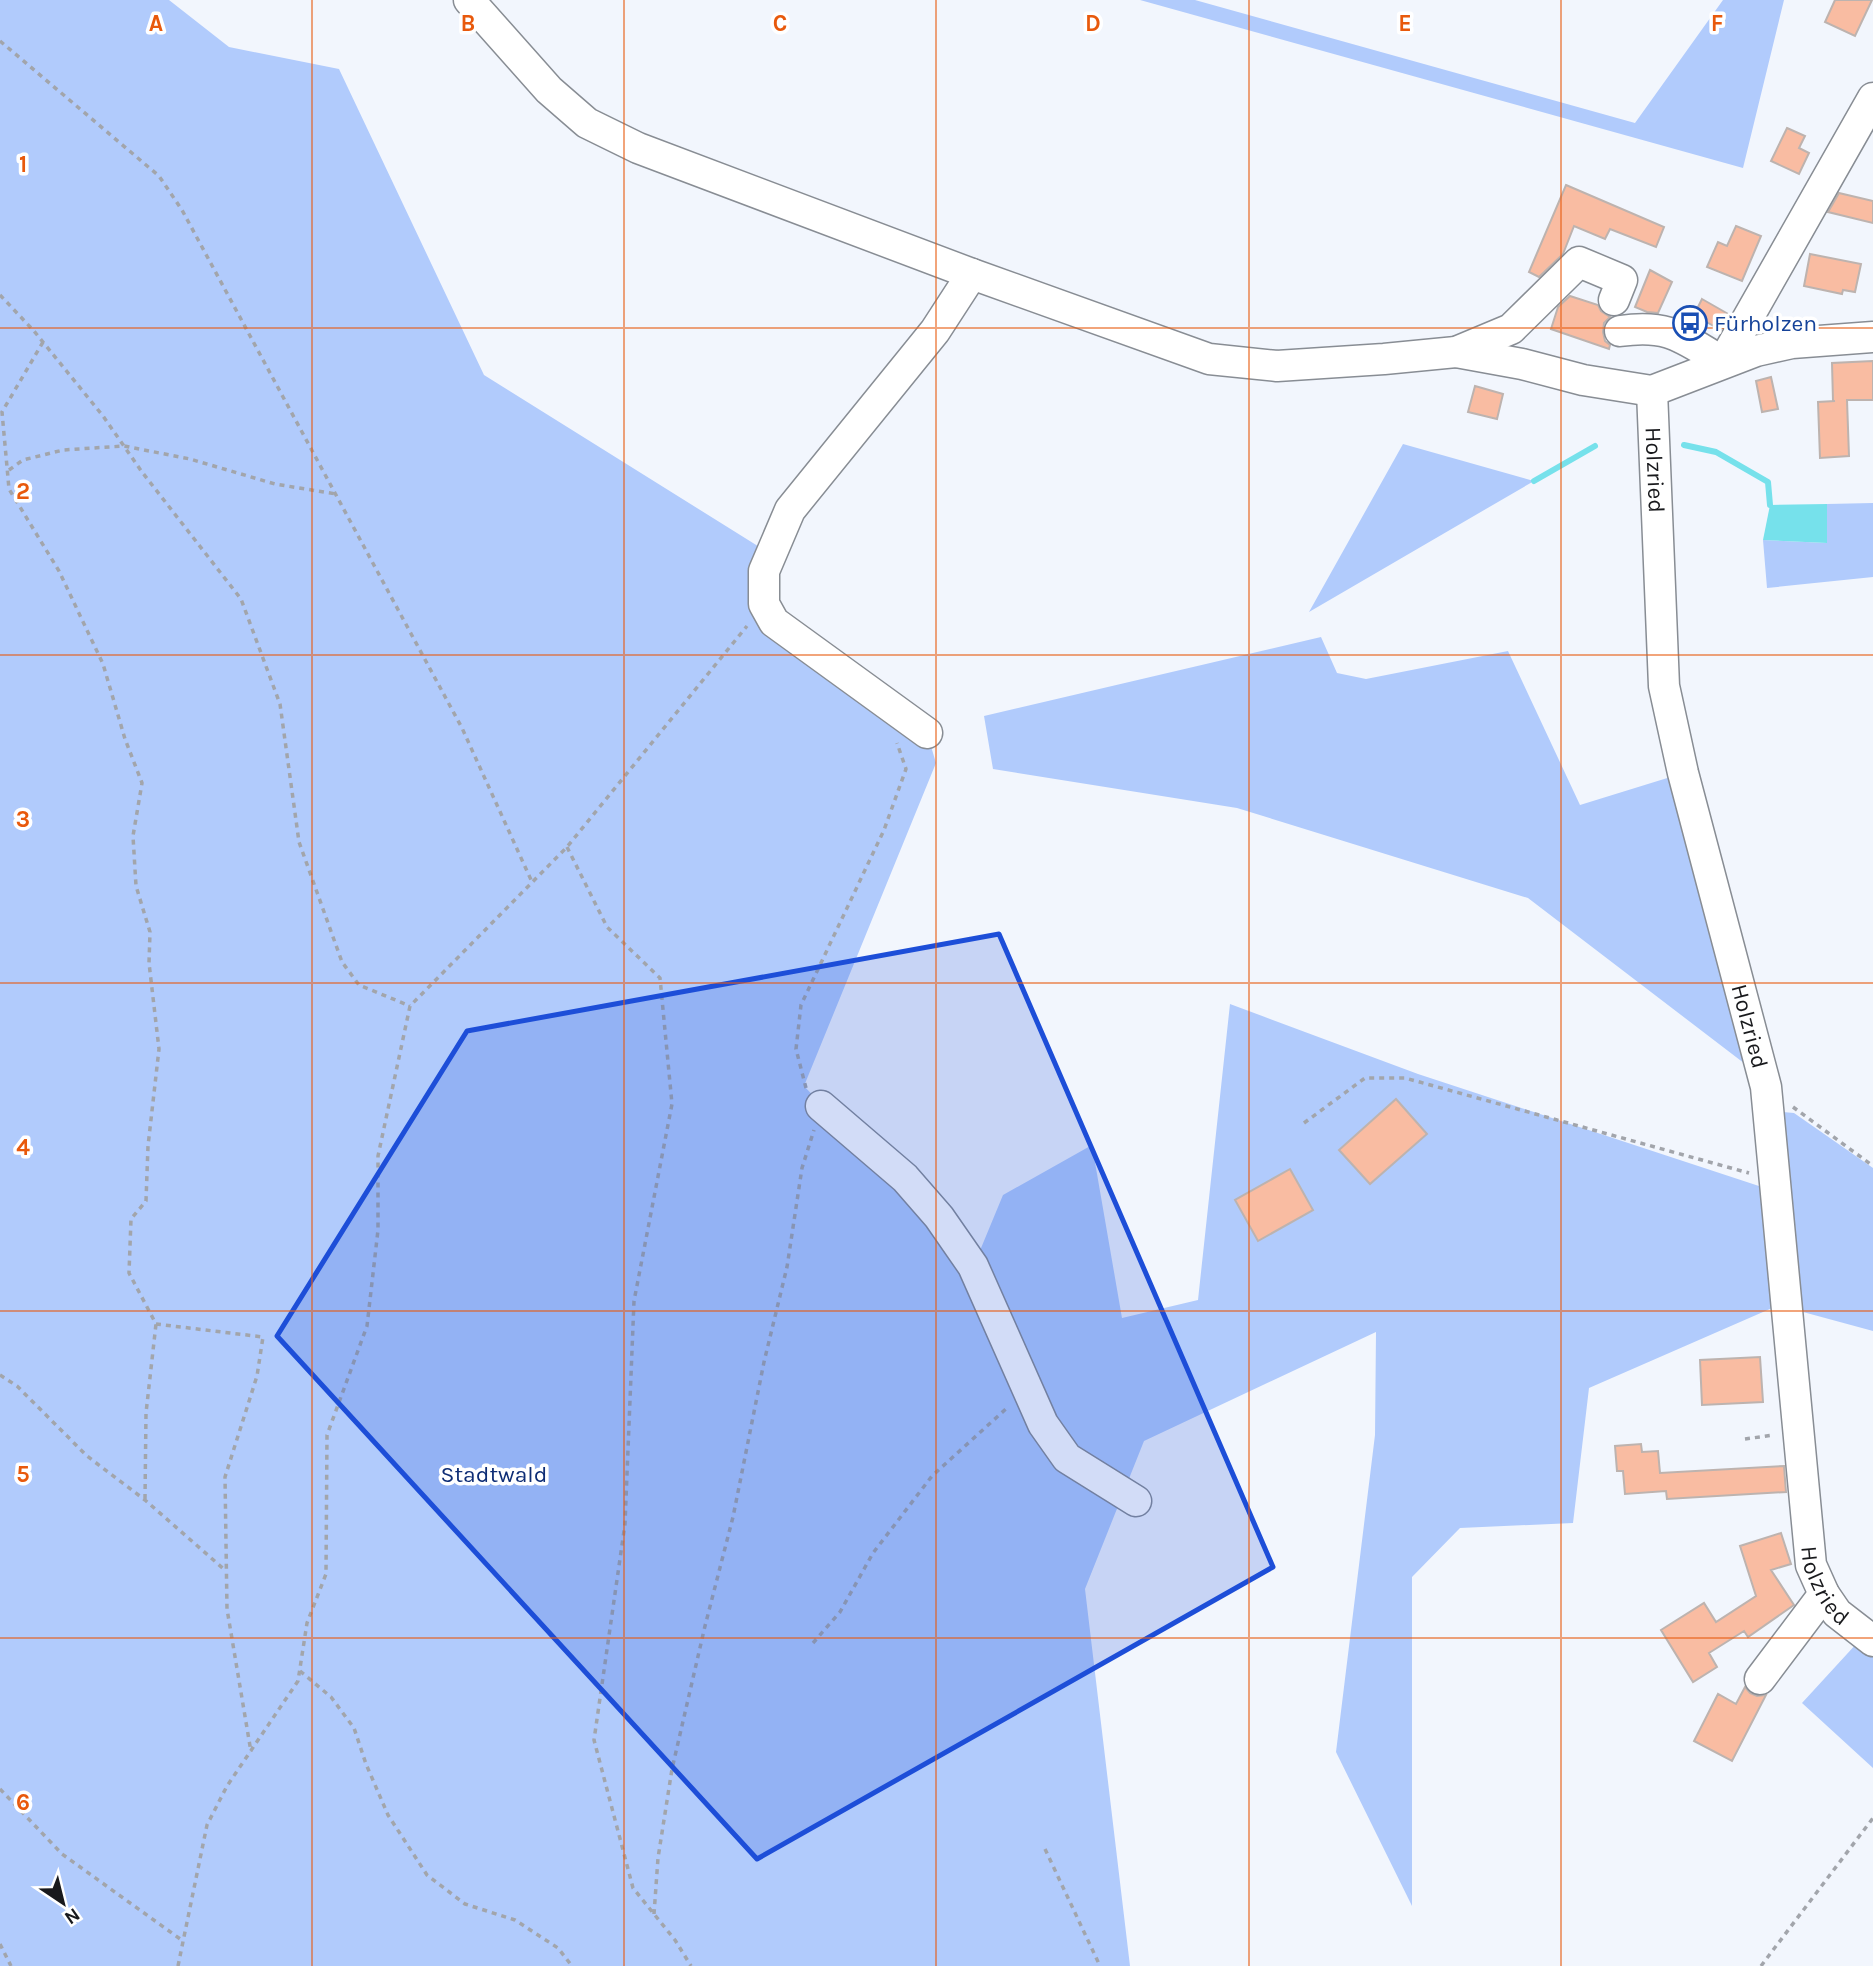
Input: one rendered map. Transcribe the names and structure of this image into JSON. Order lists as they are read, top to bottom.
{
  "streets": {
    "street": ["Holzried"]
  },
  "parks": ["Stadtwald"],
  "places": {
    "bus stop": ["Fürholzen"]
  },
  "north": "bottom right",
  "grid": {
    "columns": [
      "A",
      "B",
      "C",
      "D",
      "E",
      "F"
    ],
    "rows": [
      "1",
      "2",
      "3",
      "4",
      "5",
      "6"
    ]
  }
}
